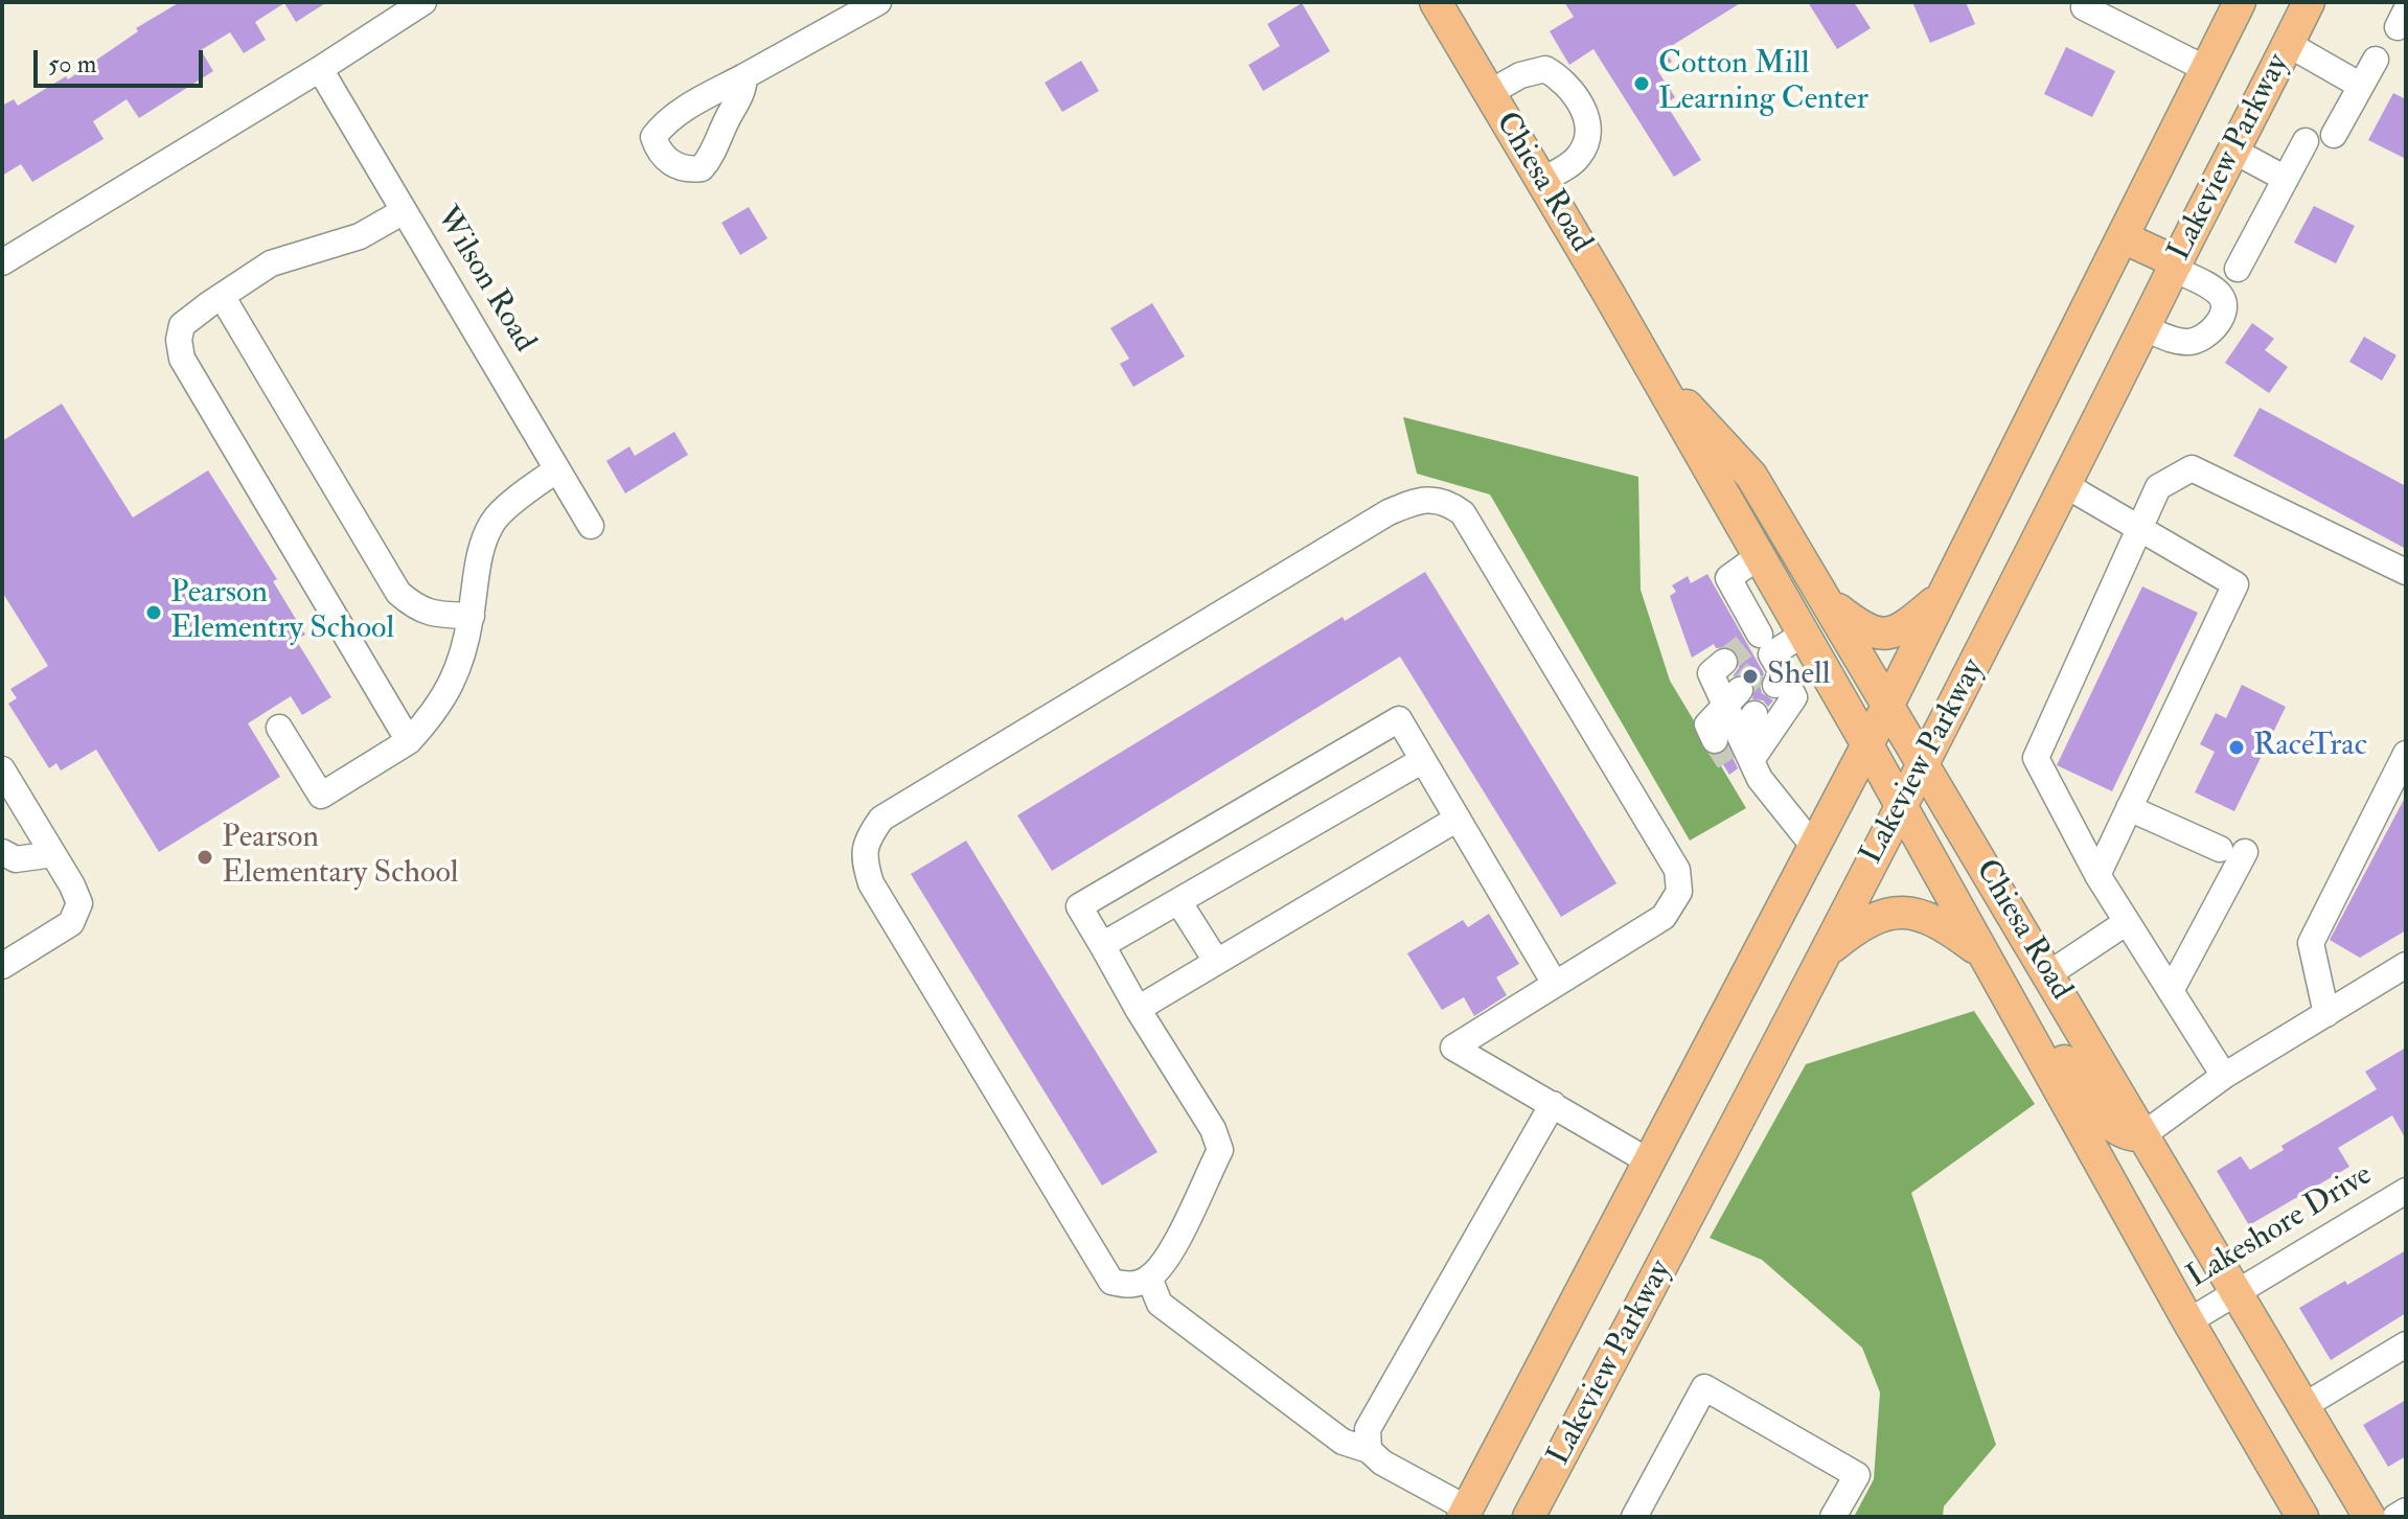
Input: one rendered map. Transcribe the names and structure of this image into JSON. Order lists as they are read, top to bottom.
{
  "streets": {
    "main road": ["Lakeview Parkway", "Chiesa Road"],
    "street": ["Wilson Road", "Lakeshore Drive"]
  },
  "crossings": [
    ["Lakeview Parkway", "Chiesa Road"],
    ["Chiesa Road", "Lakeshore Drive"]
  ],
  "places": [
    "Cotton Mill Learning Center",
    "Pearson Elementry School",
    "Shell",
    "RaceTrac",
    "Pearson Elementary School"
  ],
  "scale_bar": "50 m"
}
